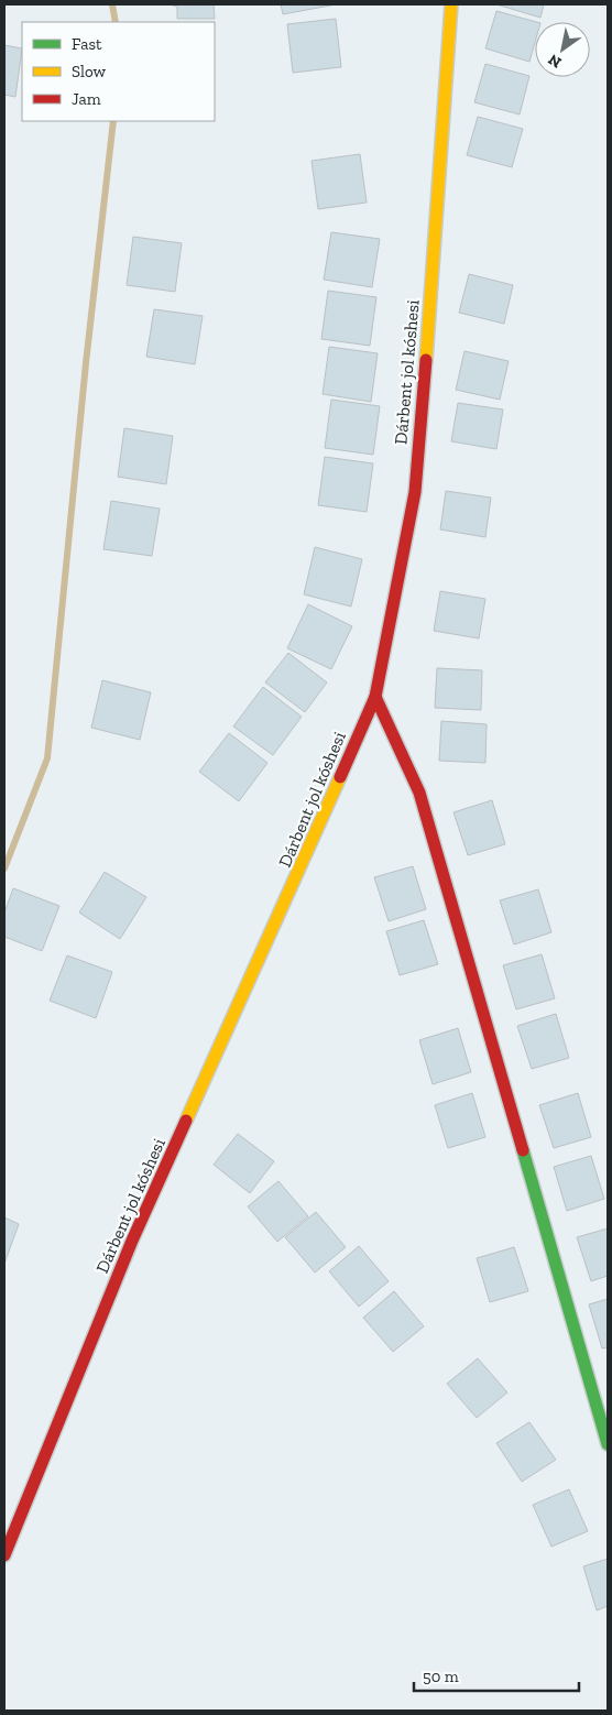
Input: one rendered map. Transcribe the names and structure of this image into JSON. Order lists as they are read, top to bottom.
{
  "streets": {
    "main road": ["Dárbent jol kóshesi"]
  },
  "legend": ["Fast", "Slow", "Jam"],
  "scale_bar": "50 m",
  "north": "bottom left"
}
